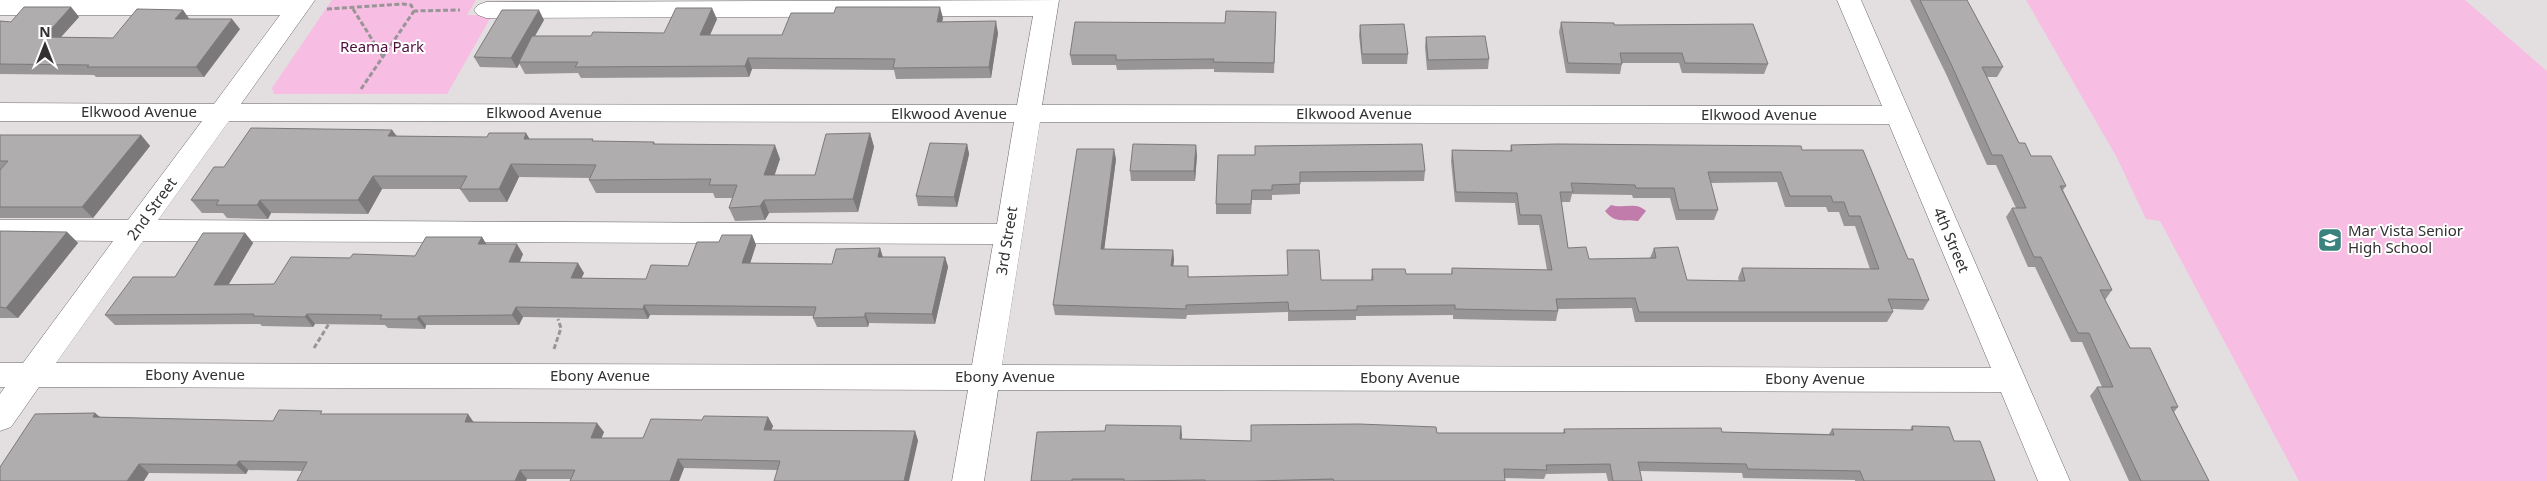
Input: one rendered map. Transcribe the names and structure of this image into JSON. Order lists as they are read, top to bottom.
{
  "streets": {
    "street": [
      "Elkwood Avenue",
      "2nd Street",
      "4th Street",
      "3rd Street",
      "Ebony Avenue"
    ]
  },
  "crossings": [
    ["Elkwood Avenue", "2nd Street"],
    ["Elkwood Avenue", "4th Street"],
    ["Elkwood Avenue", "3rd Street"],
    ["2nd Street", "Ebony Avenue"],
    ["4th Street", "Ebony Avenue"],
    ["3rd Street", "Ebony Avenue"]
  ],
  "parks": ["Reama Park"],
  "places": {
    "school or university": ["Mar Vista Senior High School"]
  },
  "north": "top"
}
